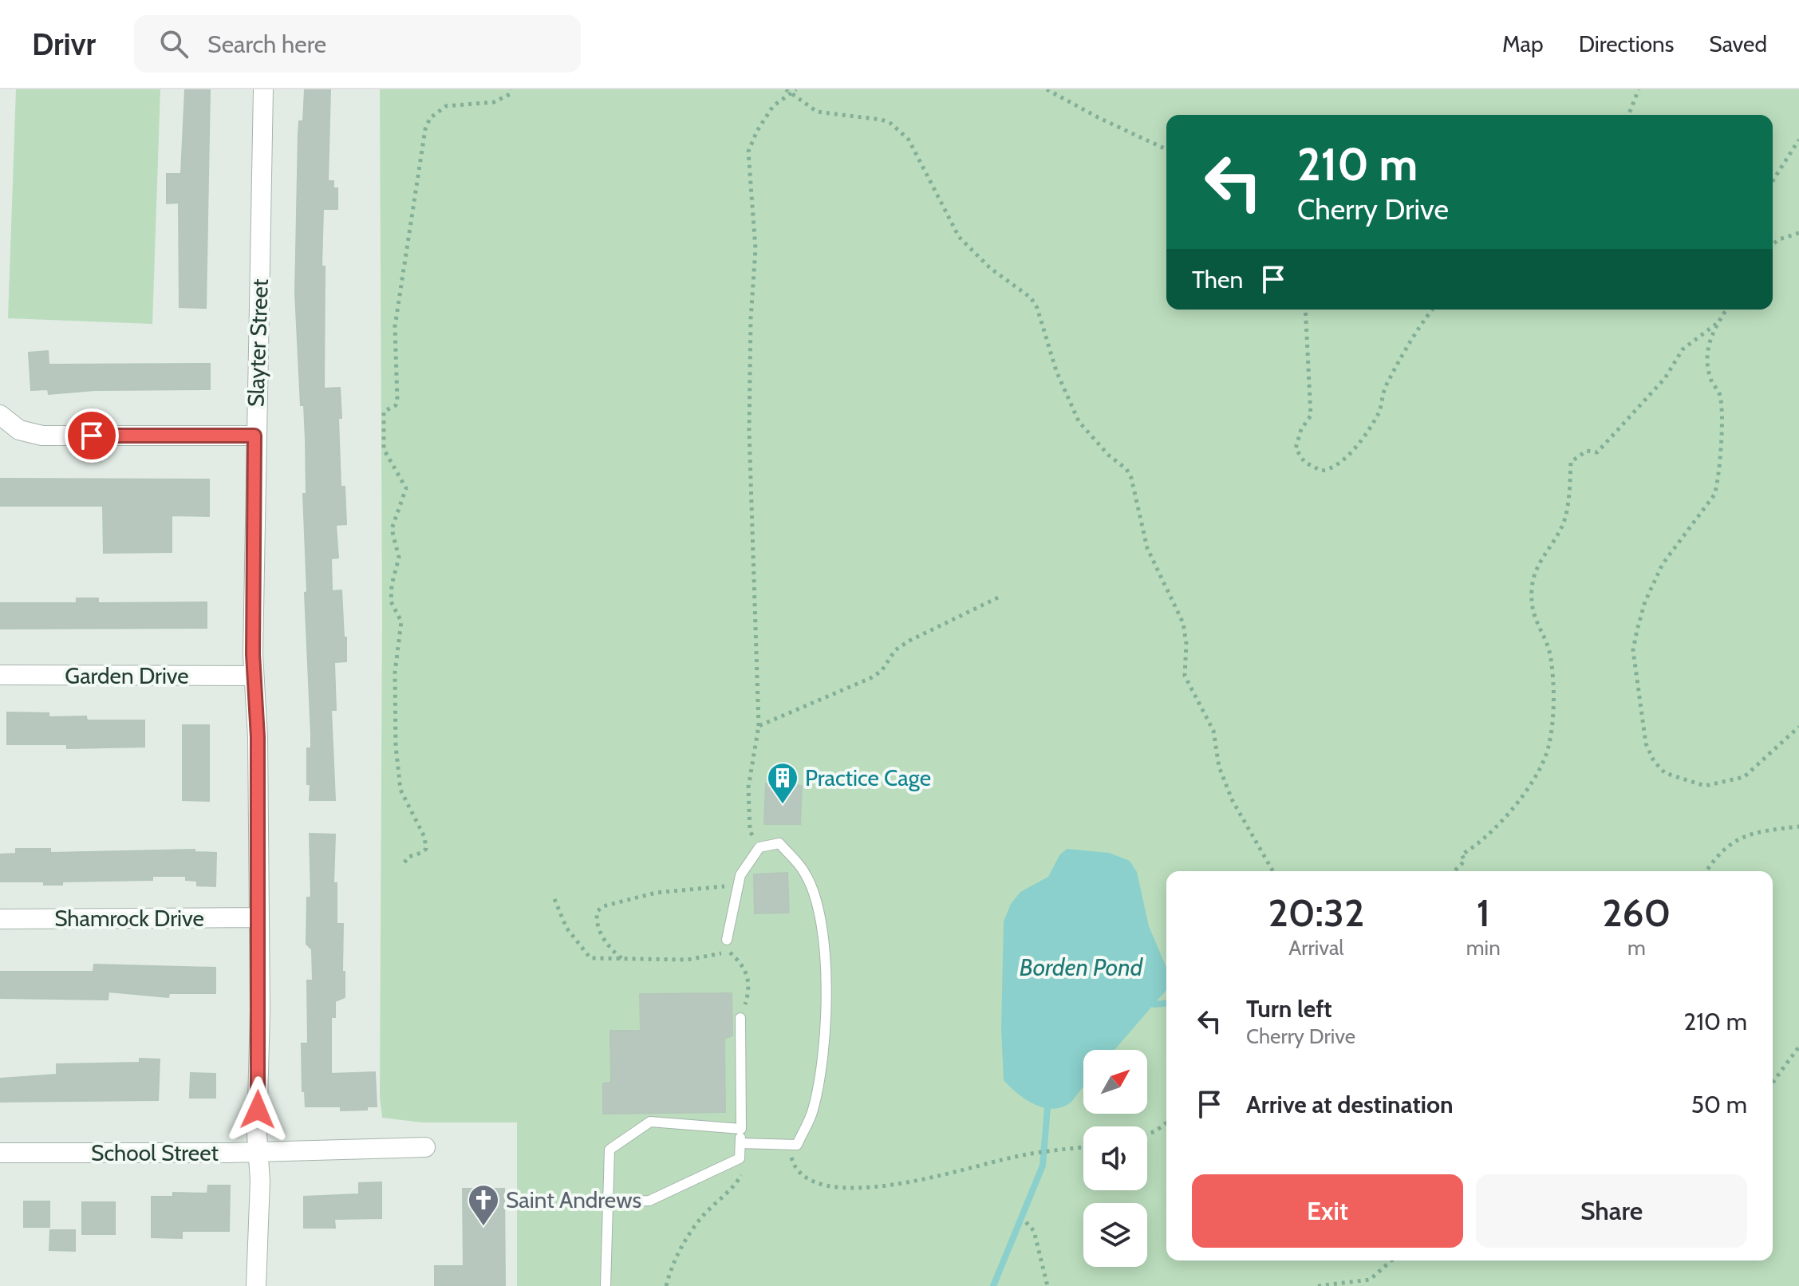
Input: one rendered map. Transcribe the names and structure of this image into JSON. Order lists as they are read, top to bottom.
{
  "streets": {
    "street": [
      "Slayter Street",
      "Garden Drive",
      "Shamrock Drive",
      "School Street"
    ]
  },
  "crossings": [
    ["Slayter Street", "Garden Drive"],
    ["Slayter Street", "Shamrock Drive"],
    ["Slayter Street", "School Street"]
  ],
  "water": ["Borden Pond"],
  "places": {
    "building": ["Practice Cage"],
    "church": ["Saint Andrews"]
  },
  "north": "top right",
  "page": {
    "header": "Drivr",
    "search": "Search here",
    "nav": ["Map", "Directions", "Saved"],
    "turn": ["210 m", "Cherry Drive"],
    "then": "Then",
    "eta": [
      "20:32",
      "Arrival",
      "1",
      "min",
      "260",
      "m"
    ],
    "list": [
      {
        "name": "Turn left",
        "note": "Cherry Drive",
        "value": "210 m"
      },
      {
        "name": "Arrive at destination",
        "value": "50 m"
      }
    ],
    "buttons": ["Exit", "Share"]
  }
}
